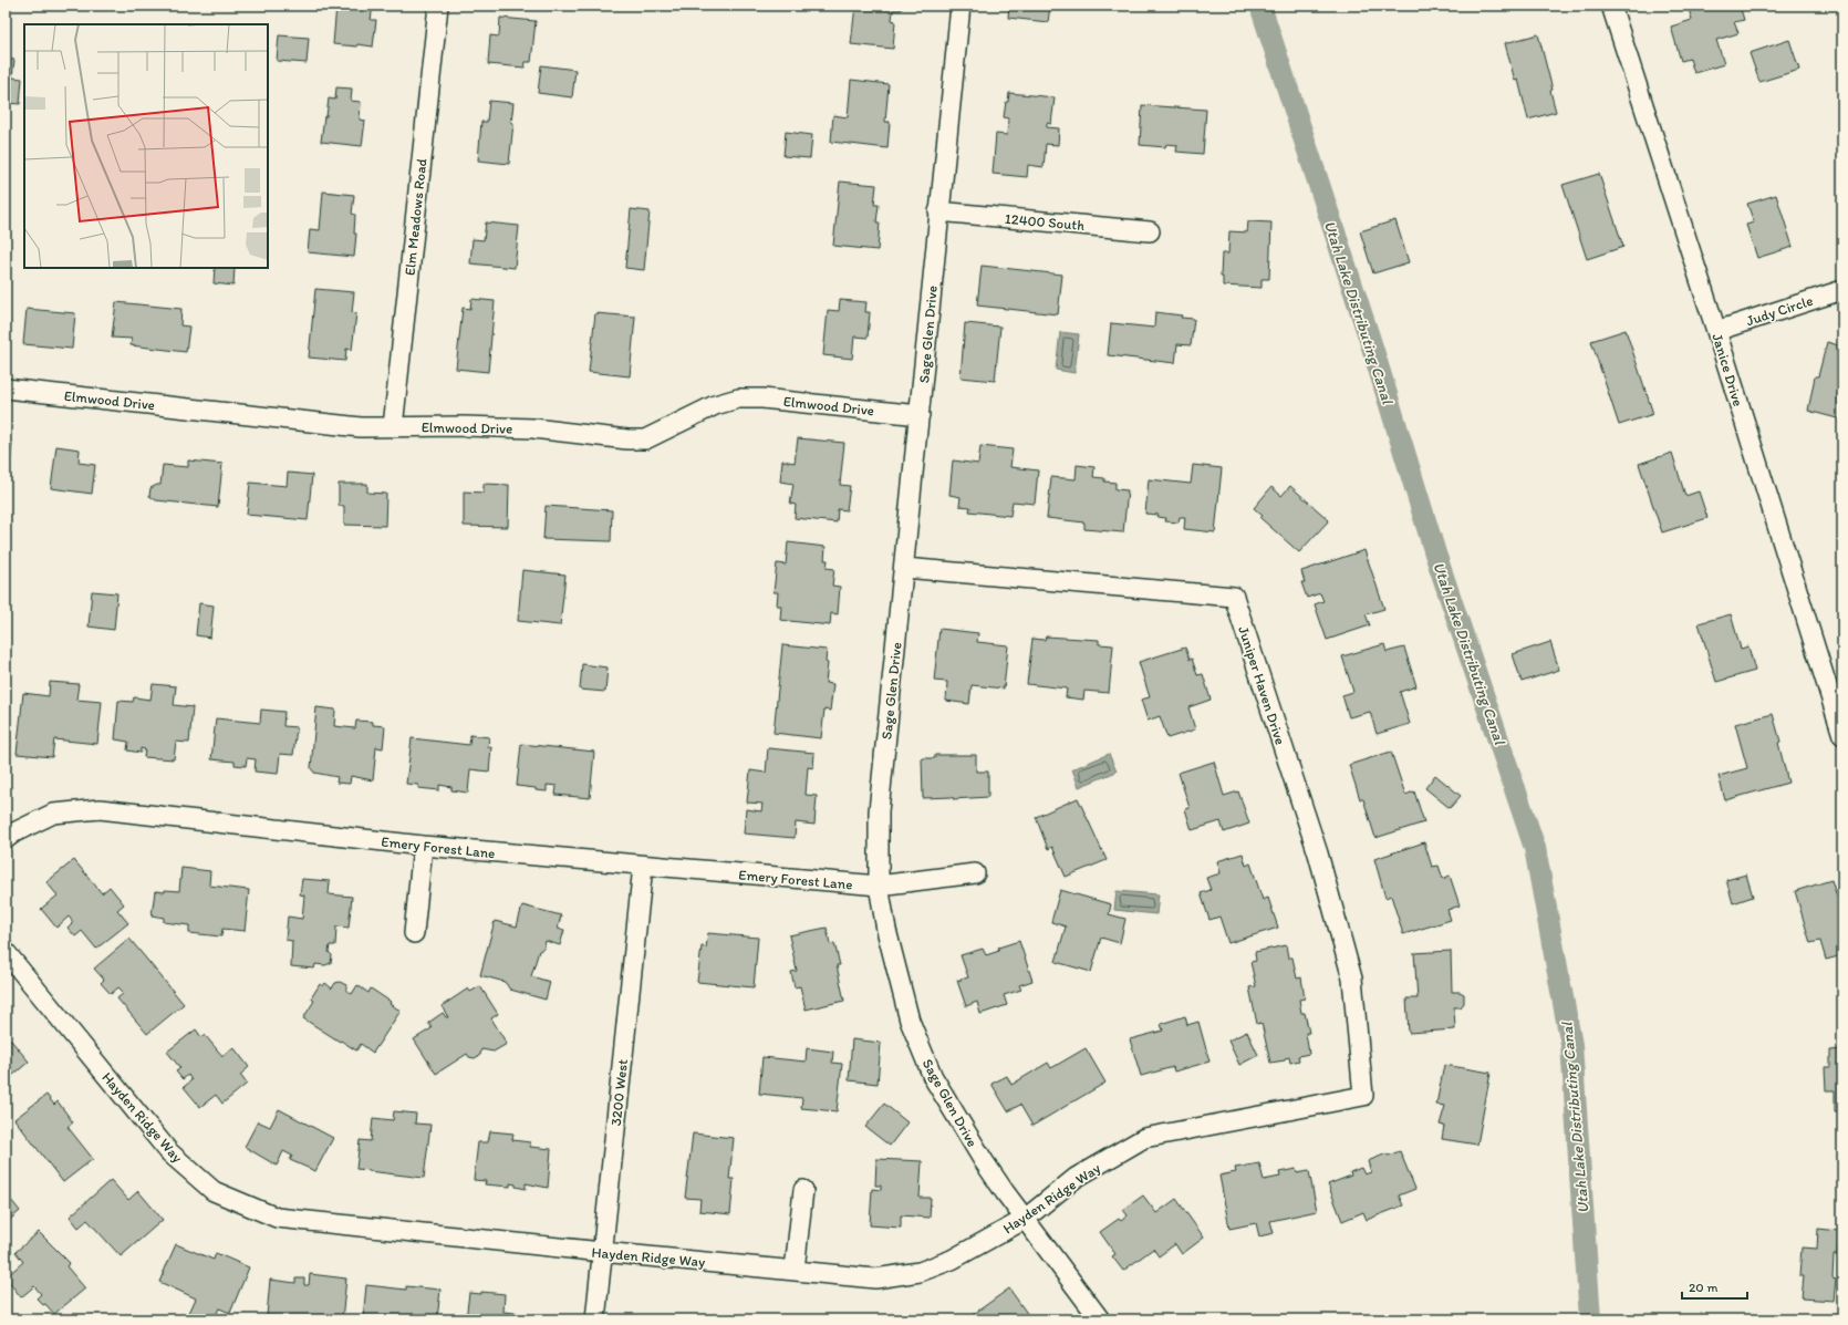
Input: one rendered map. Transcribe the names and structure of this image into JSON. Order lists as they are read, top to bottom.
{
  "streets": {
    "street": [
      "Elm Meadows Road",
      "12400 South",
      "Judy Circle",
      "Sage Glen Drive",
      "Janice Drive",
      "Elmwood Drive",
      "Juniper Haven Drive",
      "Emery Forest Lane",
      "3200 West",
      "Hayden Ridge Way"
    ]
  },
  "crossings": [
    ["Elm Meadows Road", "Elmwood Drive"],
    ["12400 South", "Sage Glen Drive"],
    ["Judy Circle", "Janice Drive"],
    ["Sage Glen Drive", "Elmwood Drive"],
    ["Sage Glen Drive", "Juniper Haven Drive"],
    ["Sage Glen Drive", "Emery Forest Lane"],
    ["Sage Glen Drive", "Hayden Ridge Way"],
    ["Juniper Haven Drive", "Hayden Ridge Way"],
    ["Emery Forest Lane", "3200 West"],
    ["3200 West", "Hayden Ridge Way"]
  ],
  "water": ["Utah Lake Distributing Canal"],
  "scale_bar": "20 m"
}
